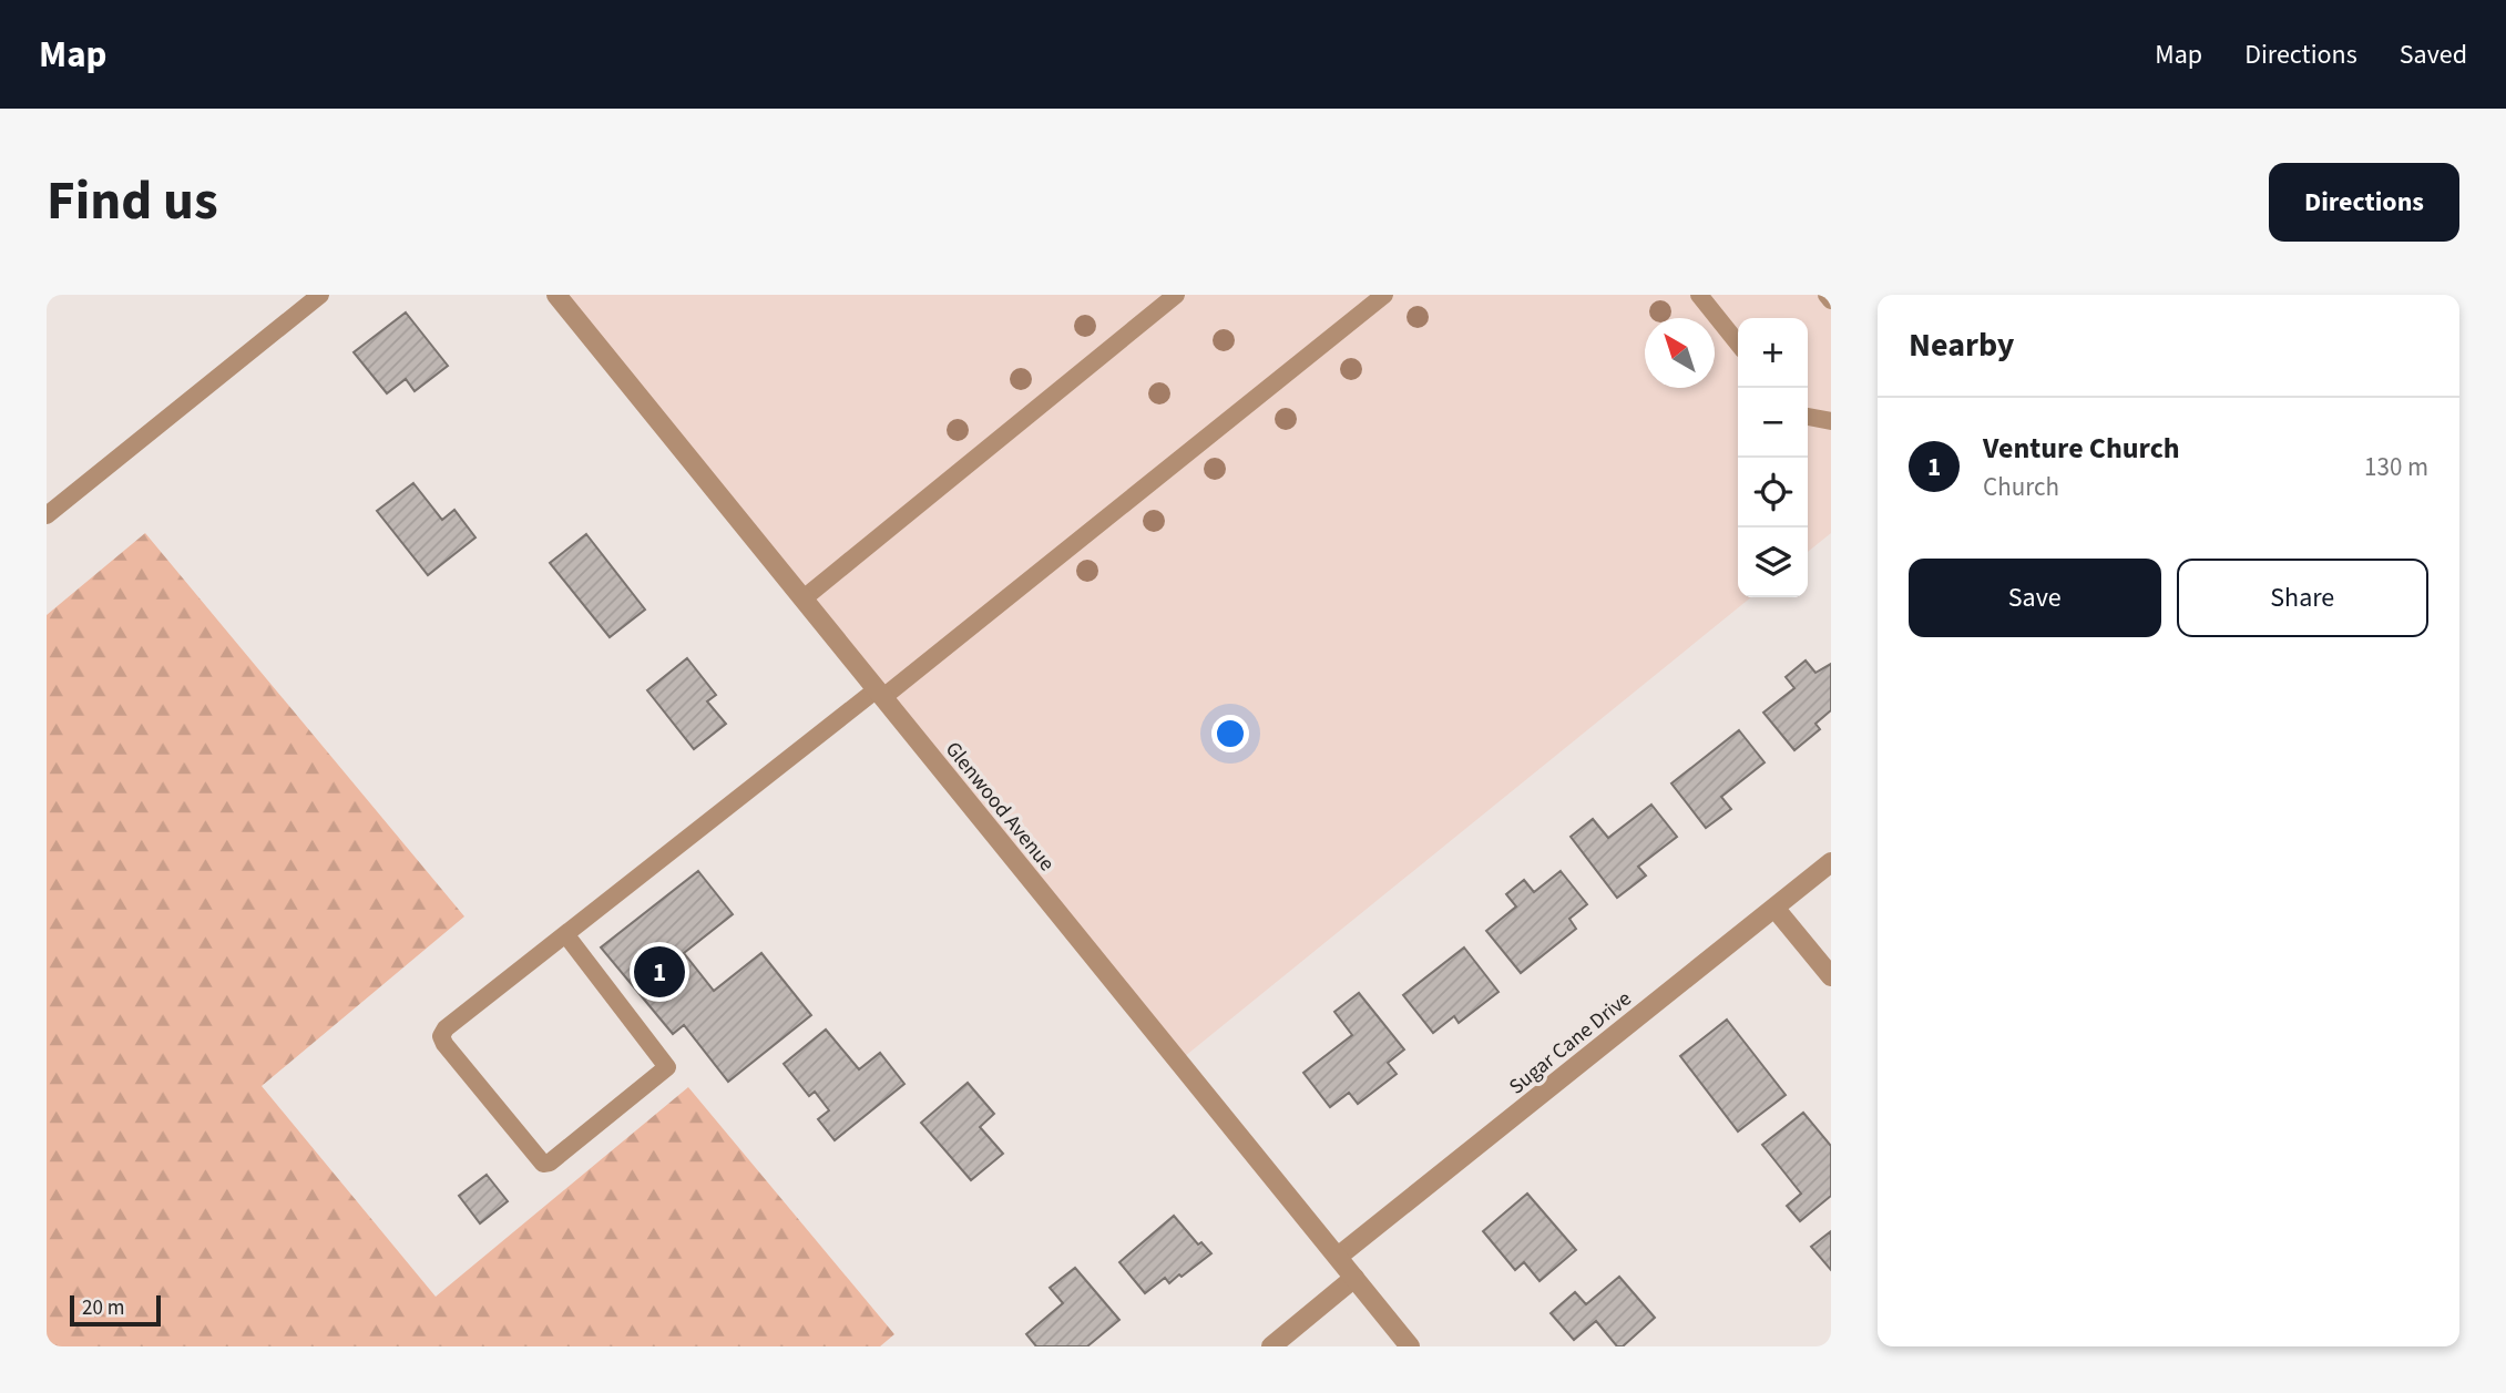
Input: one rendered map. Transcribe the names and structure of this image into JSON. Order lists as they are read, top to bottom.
{
  "streets": {
    "street": ["Glenwood Avenue", "Sugar Cane Drive"]
  },
  "crossings": [
    ["Glenwood Avenue", "Sugar Cane Drive"]
  ],
  "scale_bar": "20 m",
  "north": "top left",
  "page": {
    "header": "Map",
    "nav": ["Map", "Directions", "Saved"],
    "title": "Find us",
    "buttons": [
      "Directions",
      ["Save", "Share"]
    ],
    "heading": "Nearby",
    "map_buttons": ["+", "−"],
    "list": [
      {
        "mark": "1",
        "name": "Venture Church",
        "note": "Church",
        "value": "130 m"
      }
    ],
    "pins": "1",
    "scale": "20 m"
  }
}
